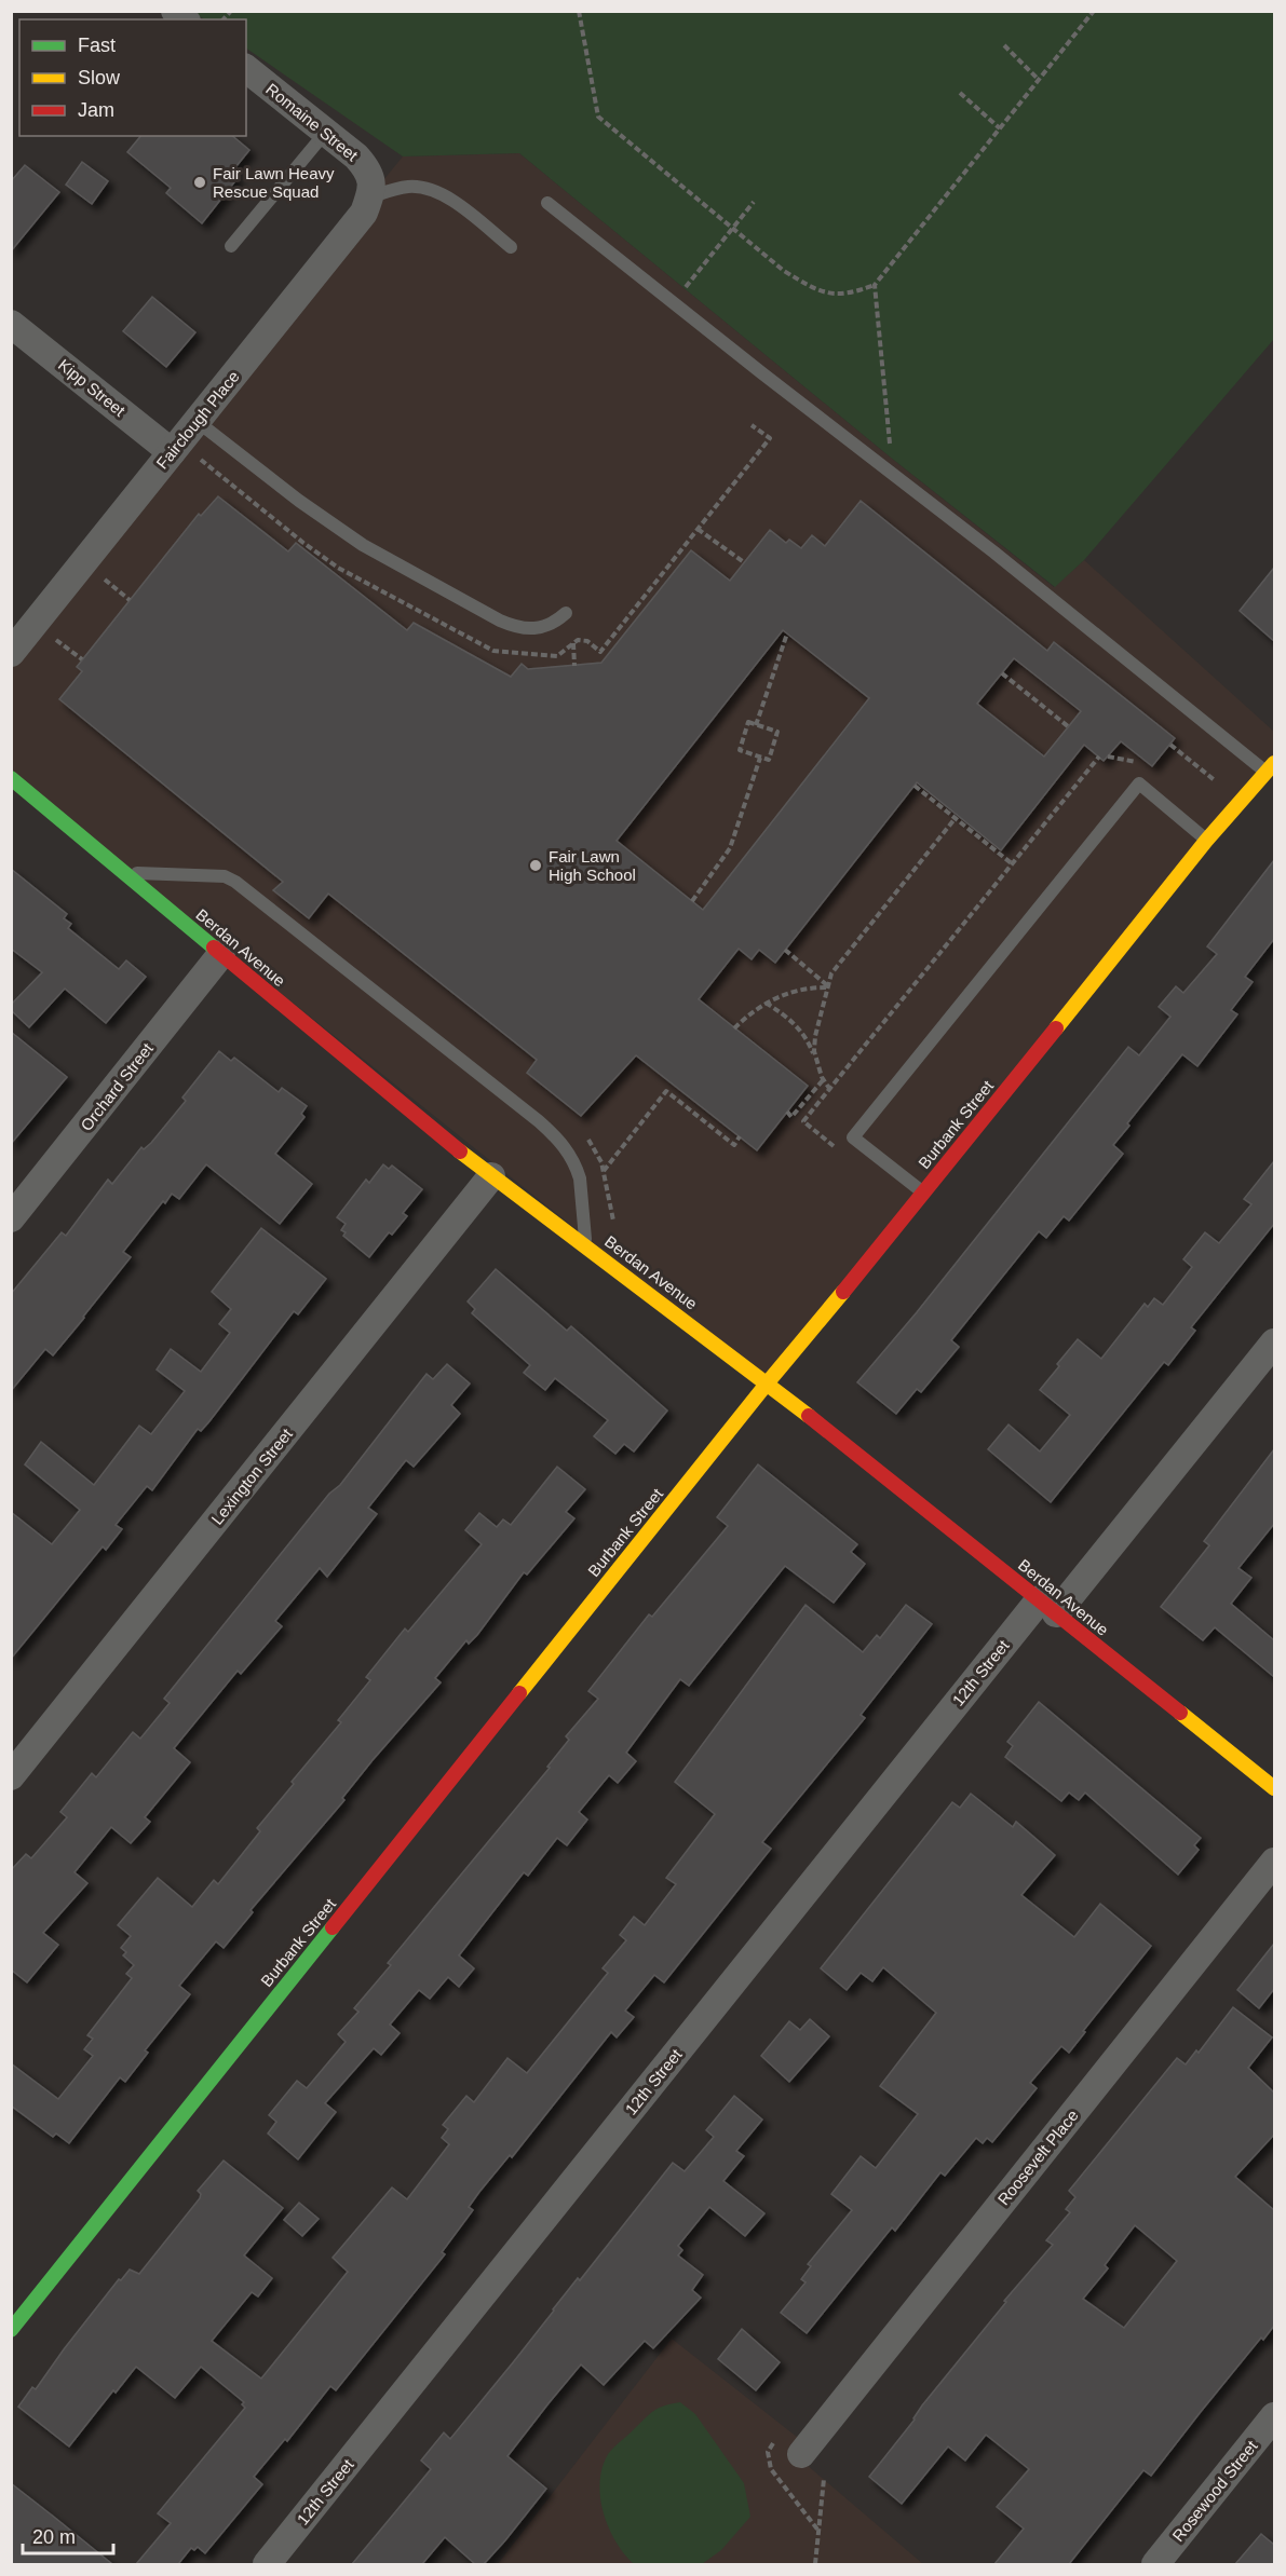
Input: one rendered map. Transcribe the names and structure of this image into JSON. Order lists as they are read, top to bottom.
{
  "streets": {
    "street": [
      "Romaine Street",
      "Kipp Street",
      "Fairclough Place",
      "Berdan Avenue",
      "Orchard Street",
      "Burbank Street",
      "Lexington Street",
      "12th Street",
      "Roosevelt Place",
      "Rosewood Street"
    ]
  },
  "crossings": [
    ["Romaine Street", "Fairclough Place"],
    ["Kipp Street", "Fairclough Place"],
    ["Berdan Avenue", "Orchard Street"],
    ["Berdan Avenue", "Burbank Street"],
    ["Berdan Avenue", "Lexington Street"],
    ["Berdan Avenue", "12th Street"]
  ],
  "places": ["Fair Lawn Heavy Rescue Squad", "Fair Lawn High School"],
  "legend": ["Fast", "Slow", "Jam"],
  "scale_bar": "20 m"
}
